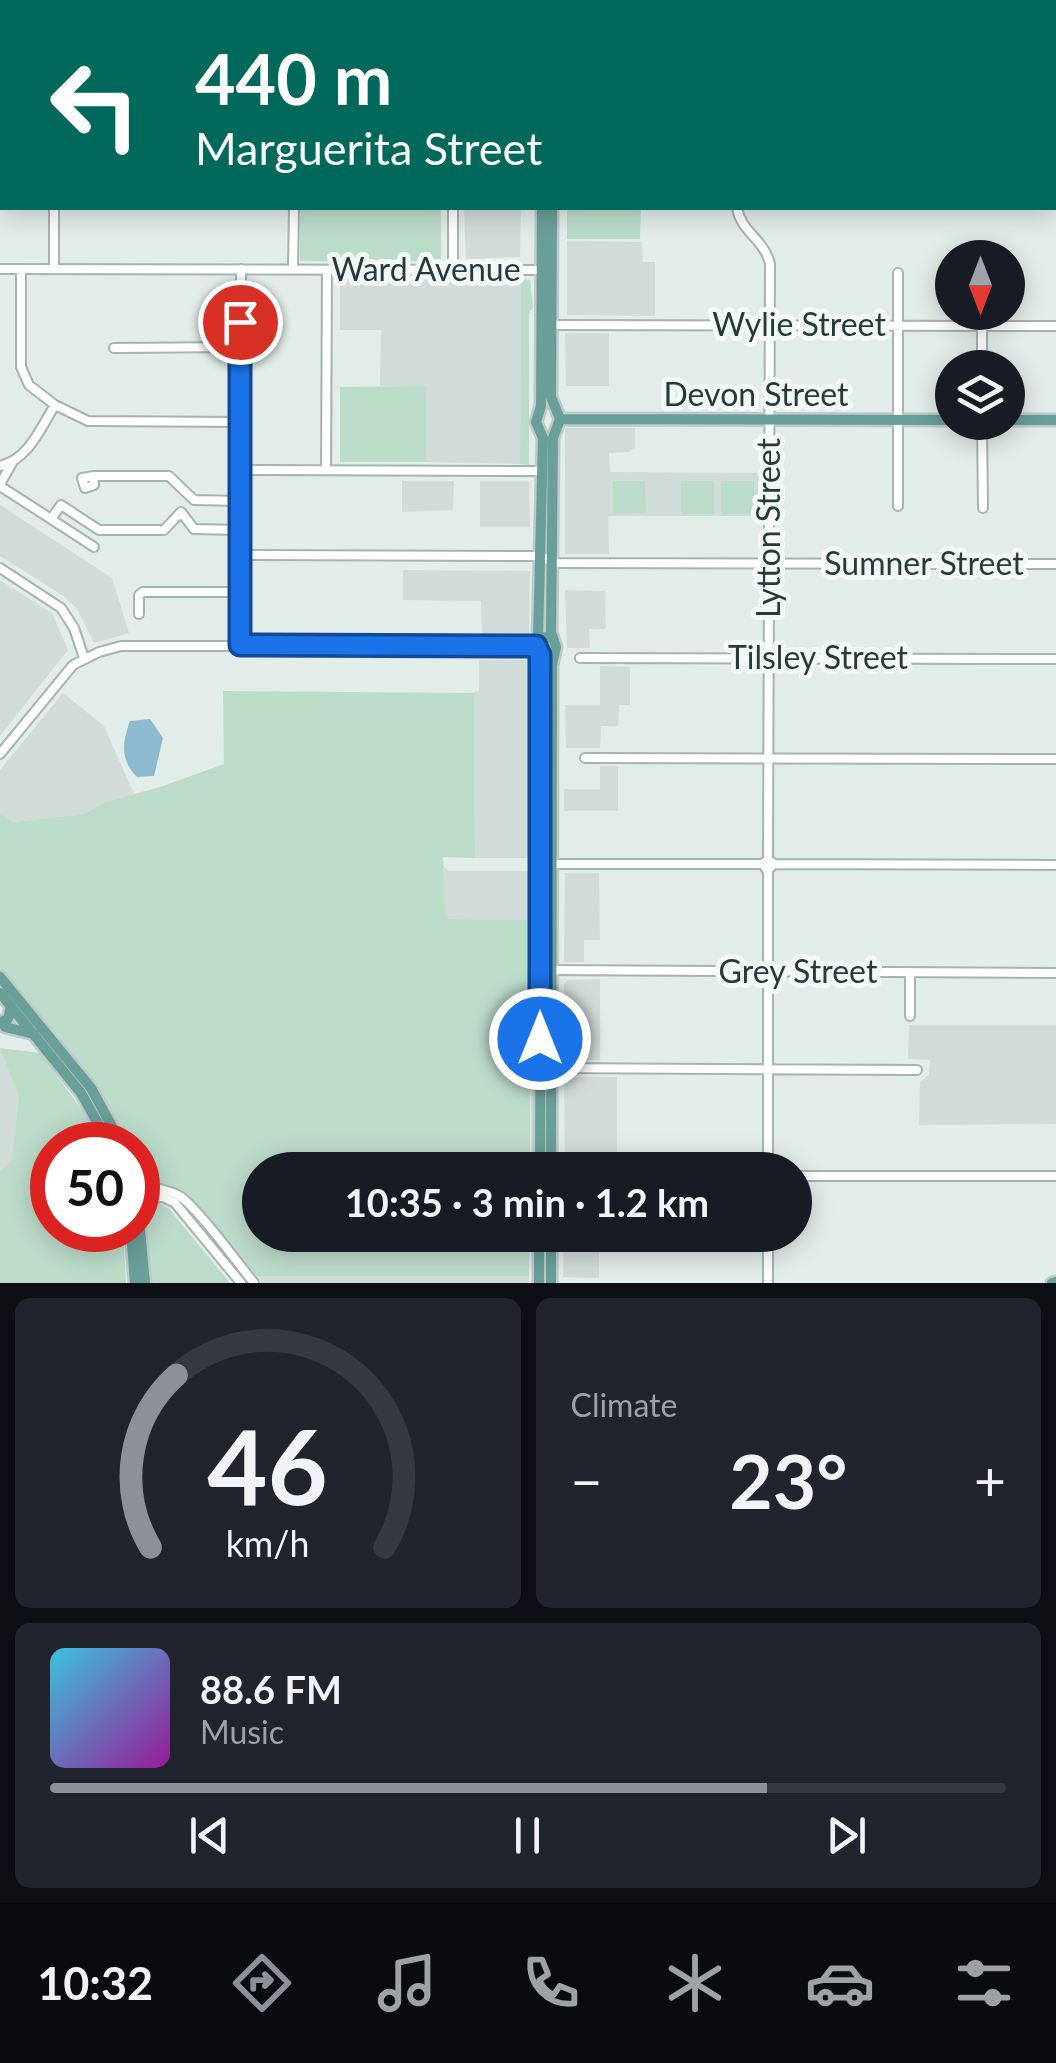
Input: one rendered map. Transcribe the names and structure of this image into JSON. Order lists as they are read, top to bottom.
{
  "streets": {
    "main road": ["Devon Street"],
    "street": [
      "Ward Avenue",
      "Wylie Street",
      "Lytton Street",
      "Sumner Street",
      "Tilsley Street",
      "Grey Street"
    ]
  },
  "crossings": [
    ["Wylie Street", "Lytton Street"],
    ["Devon Street", "Lytton Street"],
    ["Lytton Street", "Sumner Street"],
    ["Lytton Street", "Tilsley Street"],
    ["Lytton Street", "Grey Street"]
  ],
  "north": "bottom",
  "page": {
    "turn": ["440 m", "Marguerita Street"],
    "limit": "50",
    "trip": "10:35 · 3 min · 1.2 km",
    "tile": "Climate",
    "heat": ["−", "23°", "+"],
    "song": ["88.6 FM", "Music"],
    "tabs": "10:32",
    "gauge": ["46", "km/h"]
  }
}
